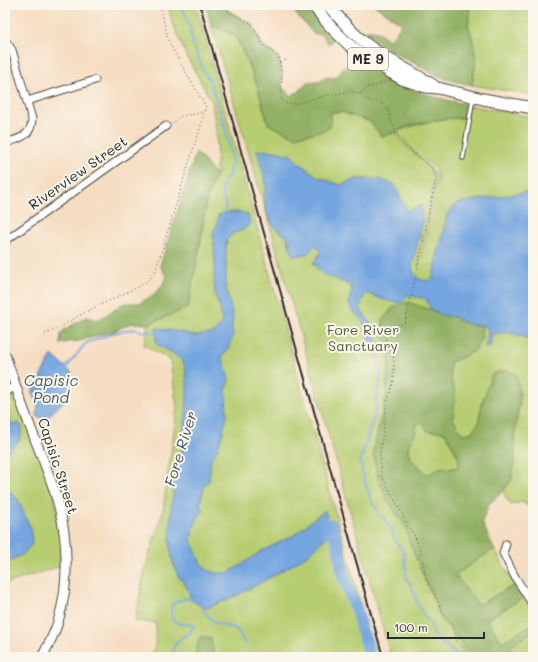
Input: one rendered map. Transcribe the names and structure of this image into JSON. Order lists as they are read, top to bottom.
{
  "streets": {
    "main road": ["ME 9"],
    "street": ["Riverview Street", "Capisic Street"]
  },
  "water": ["Capisic Pond", "Fore River"],
  "parks": ["Fore River Sanctuary"],
  "scale_bar": "100 m"
}
